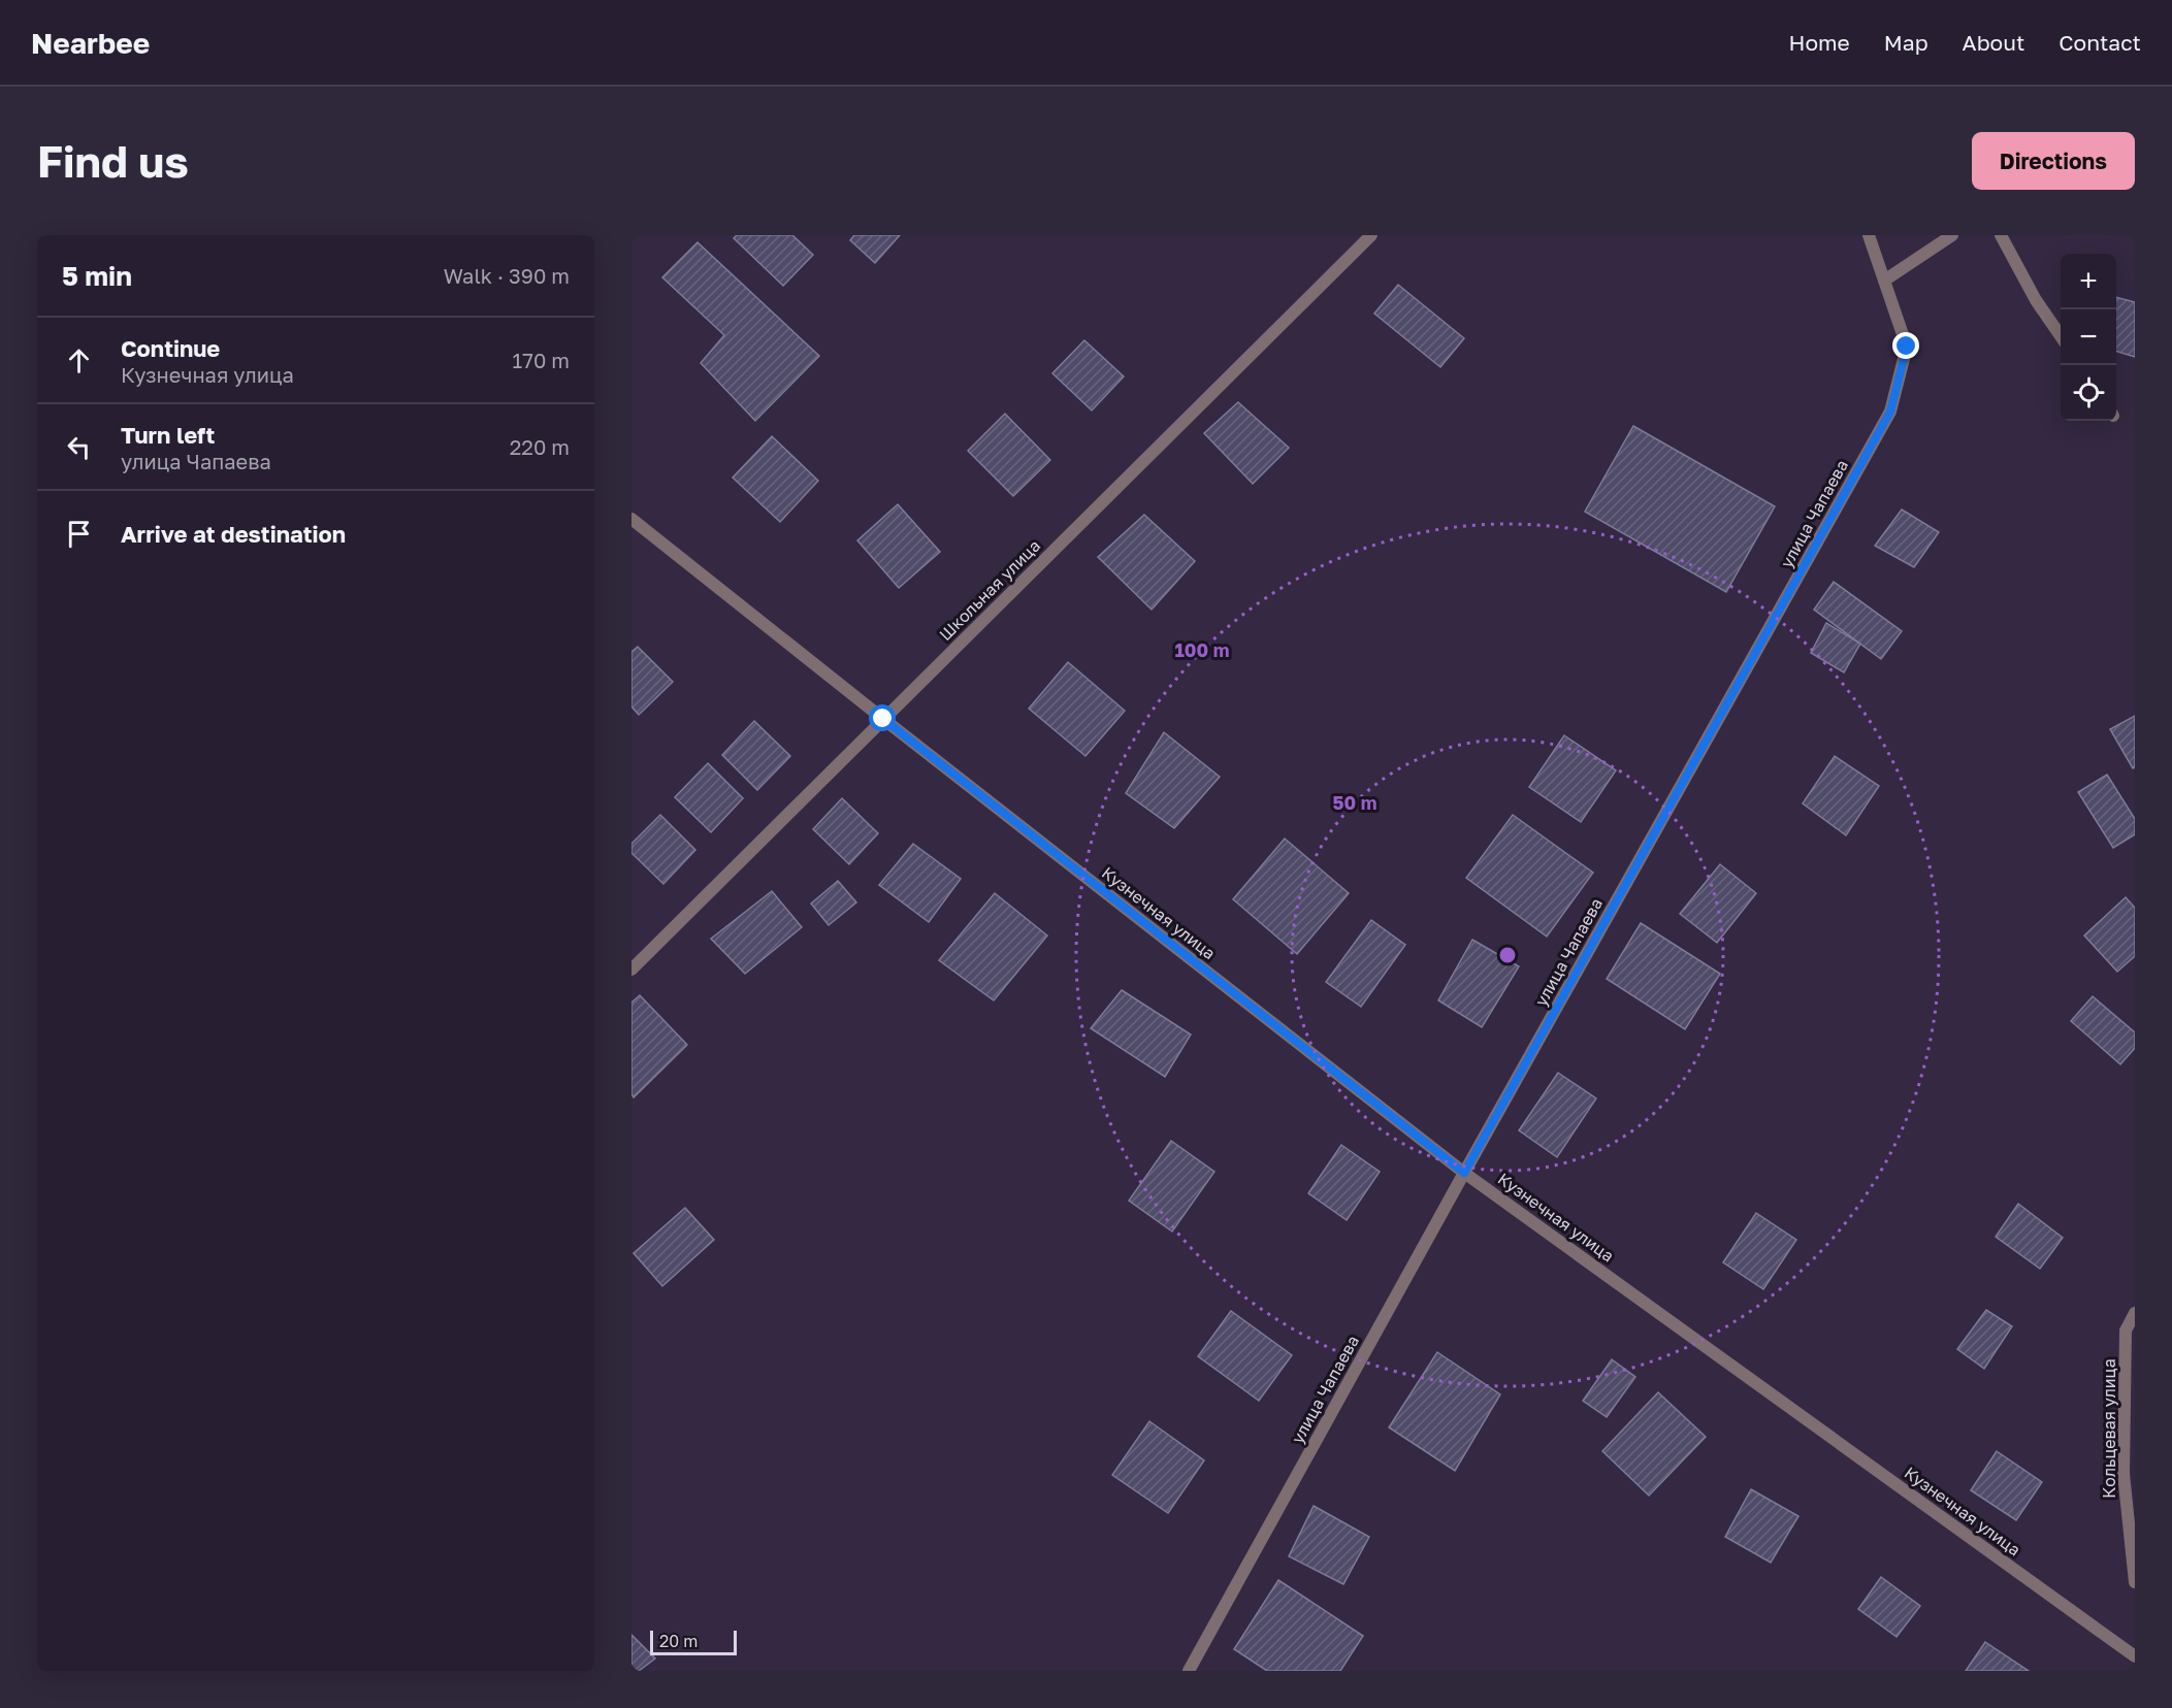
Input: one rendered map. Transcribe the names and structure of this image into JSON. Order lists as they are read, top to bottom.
{
  "streets": {
    "street": [
      "улица Чапаева",
      "Школьная улица",
      "Кузнечная улица",
      "Кольцевая улица"
    ]
  },
  "crossings": [
    ["улица Чапаева", "Кузнечная улица"],
    ["Школьная улица", "Кузнечная улица"]
  ],
  "scale_bar": "20 m",
  "page": {
    "header": "Nearbee",
    "nav": [
      "Home",
      "Map",
      "About",
      "Contact"
    ],
    "buttons": "Directions",
    "title": "Find us",
    "heading": ["5 min", "Walk · 390 m"],
    "map_buttons": ["+", "−"],
    "list": [
      ["Continue", "Кузнечная улица", "170 m"],
      ["Turn left", "улица Чапаева", "220 m"],
      "Arrive at destination"
    ],
    "scale": "20 m"
  },
  "rings": ["100 m", "50 m"]
}
